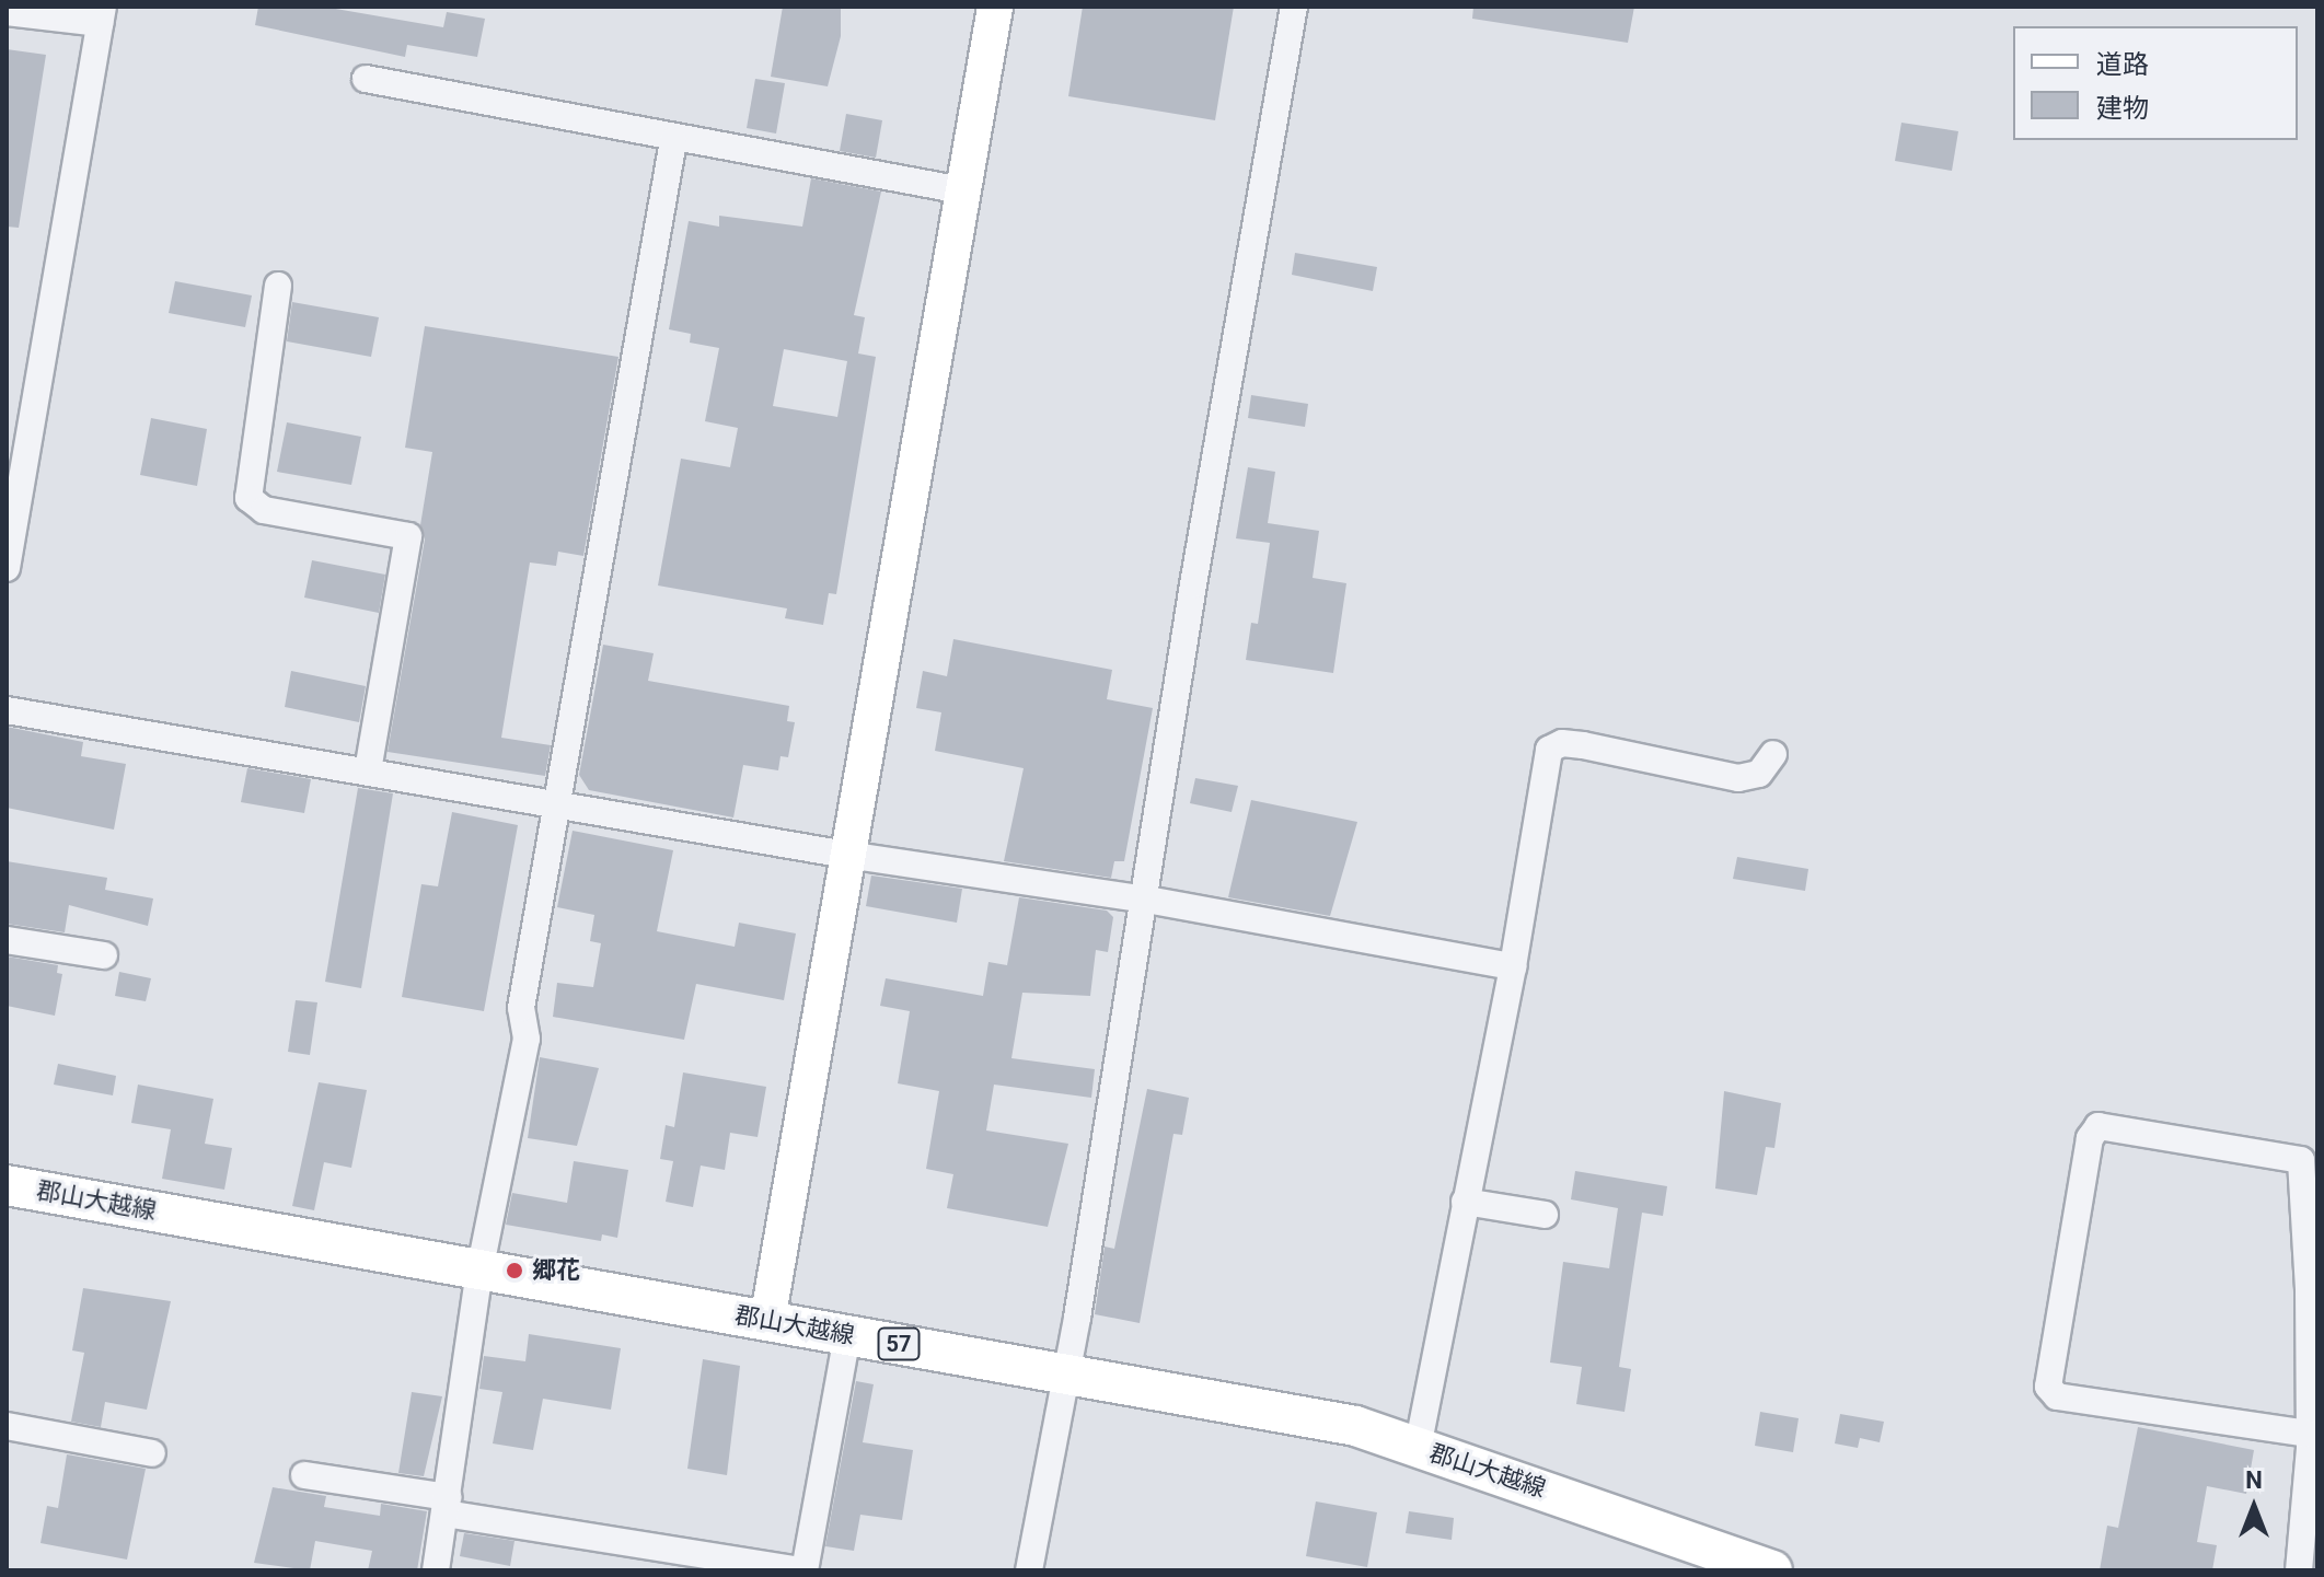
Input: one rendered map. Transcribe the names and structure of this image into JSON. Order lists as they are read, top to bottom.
{
  "streets": {
    "main road": ["郡山大越線", "57"]
  },
  "places": ["郷花"],
  "legend": ["道路", "建物"],
  "north": "top"
}
